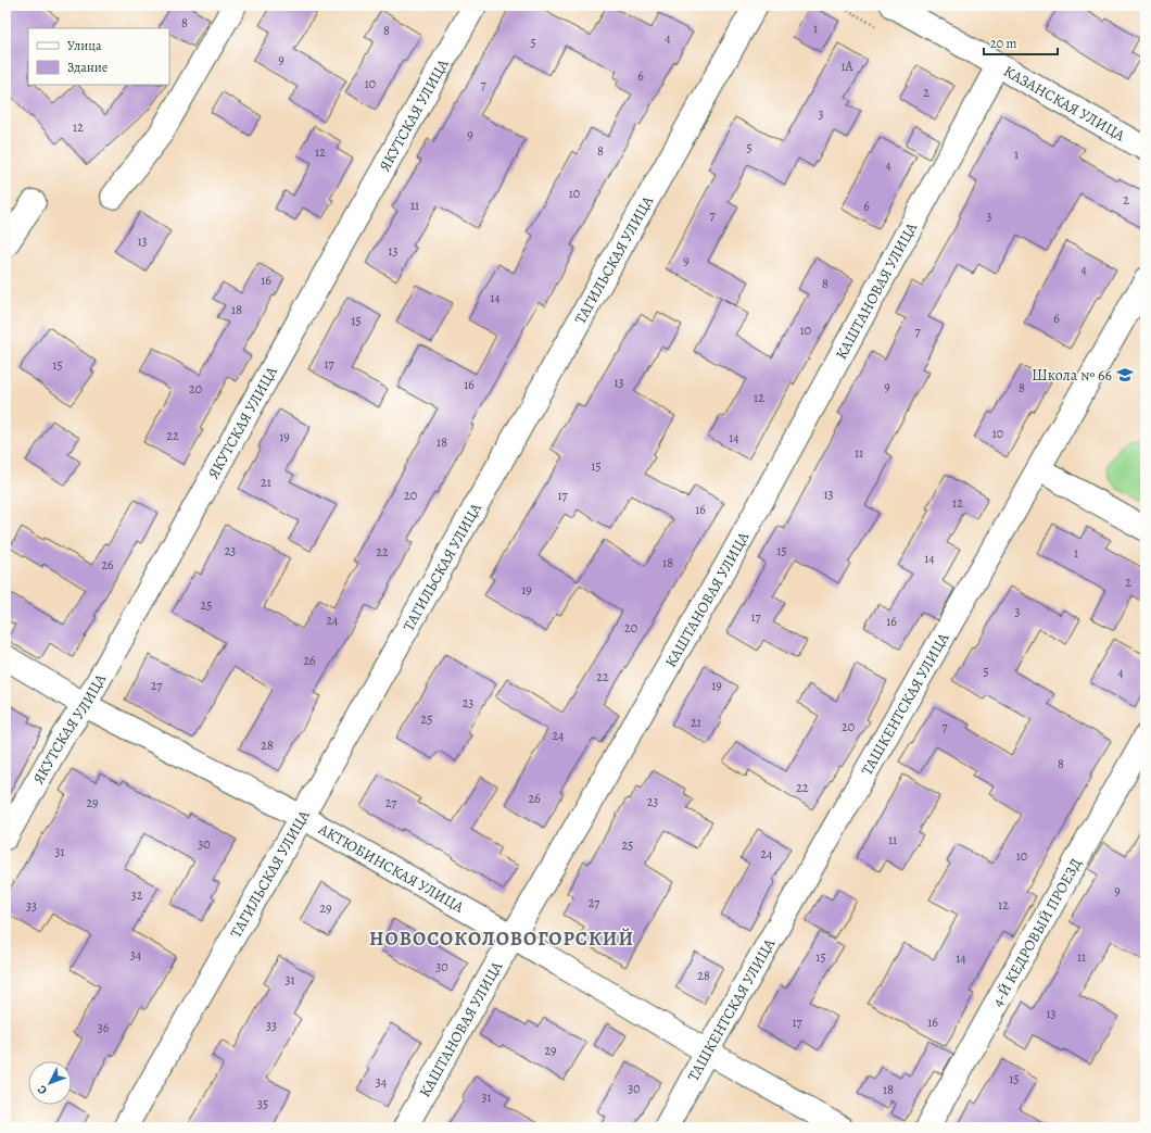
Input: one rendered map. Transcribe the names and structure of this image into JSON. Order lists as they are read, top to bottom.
{
  "streets": {
    "street": [
      "КАЗАНСКАЯ УЛИЦА",
      "ЯКУТСКАЯ УЛИЦА",
      "ТАГИЛЬСКАЯ УЛИЦА",
      "КАШТАНОВАЯ УЛИЦА",
      "ТАШКЕНТСКАЯ УЛИЦА",
      "АКТЮБИНСКАЯ УЛИЦА",
      "4-Й КЕДРОВЫЙ ПРОЕЗД"
    ]
  },
  "crossings": [
    ["КАЗАНСКАЯ УЛИЦА", "КАШТАНОВАЯ УЛИЦА"],
    ["ЯКУТСКАЯ УЛИЦА", "АКТЮБИНСКАЯ УЛИЦА"],
    ["ТАГИЛЬСКАЯ УЛИЦА", "АКТЮБИНСКАЯ УЛИЦА"],
    ["КАШТАНОВАЯ УЛИЦА", "АКТЮБИНСКАЯ УЛИЦА"],
    ["ТАШКЕНТСКАЯ УЛИЦА", "АКТЮБИНСКАЯ УЛИЦА"]
  ],
  "districts": ["НОВОСОКОЛОВОГОРСКИЙ"],
  "places": {
    "school or university": ["Школа № 66"]
  },
  "house_numbers": [
    "8",
    "1",
    "8",
    "4",
    "5",
    "9",
    "1А",
    "6",
    "10",
    "7",
    "2",
    "3",
    "12",
    "9",
    "5",
    "8",
    "12",
    "1",
    "4",
    "10",
    "2",
    "11",
    "6",
    "7",
    "3",
    "13",
    "13",
    "9",
    "4",
    "16",
    "8",
    "14",
    "18",
    "6",
    "15",
    "10",
    "7",
    "17",
    "15",
    "13",
    "16",
    "9",
    "8",
    "20",
    "12",
    "10",
    "22",
    "19",
    "14",
    "18",
    "11",
    "15",
    "21",
    "13",
    "20",
    "17",
    "12",
    "16",
    "23",
    "15",
    "22",
    "1",
    "14",
    "18",
    "26",
    "2",
    "19",
    "25",
    "3",
    "17",
    "24",
    "16",
    "20",
    "26",
    "5",
    "4",
    "22",
    "27",
    "19",
    "23",
    "25",
    "21",
    "20",
    "7",
    "24",
    "28",
    "8",
    "22",
    "26",
    "23",
    "29",
    "27",
    "11",
    "30",
    "25",
    "31",
    "24",
    "10",
    "9",
    "32",
    "27",
    "12",
    "33",
    "29",
    "34",
    "15",
    "11",
    "14",
    "30",
    "28",
    "31",
    "13",
    "17",
    "16",
    "33",
    "36",
    "29",
    "15",
    "34",
    "30",
    "18",
    "31",
    "35"
  ],
  "legend": ["Улица", "Здание"],
  "scale_bar": "20 m",
  "north": "bottom left"
}
